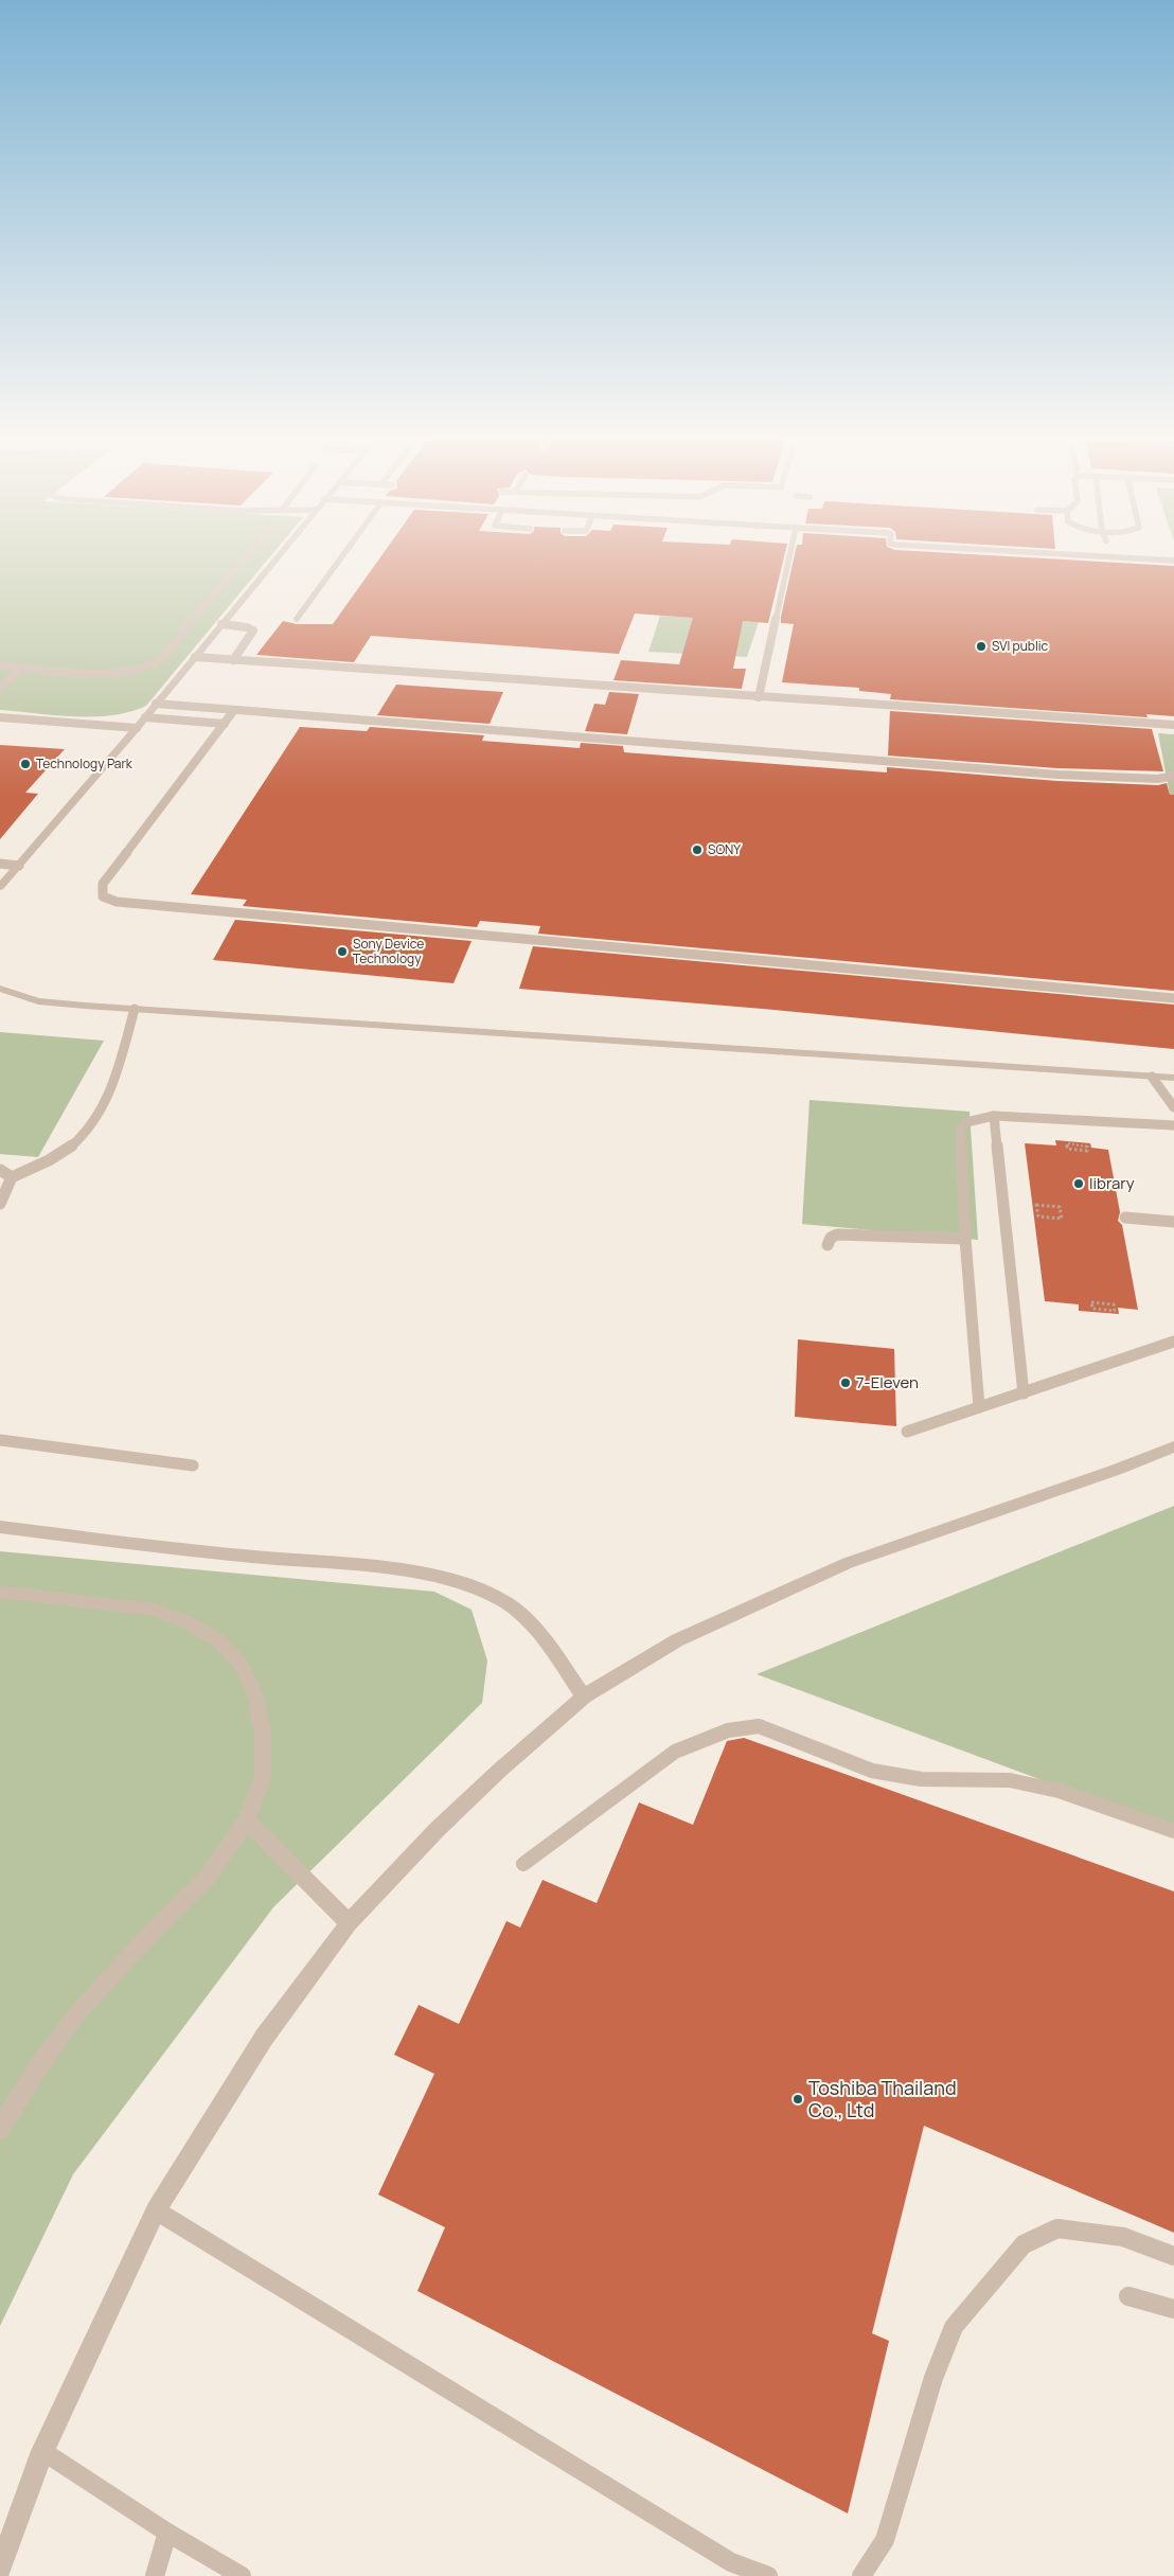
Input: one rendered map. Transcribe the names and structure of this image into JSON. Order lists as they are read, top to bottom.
{
  "places": [
    "SVI public",
    "Technology Park",
    "SONY",
    "Sony Device Technology",
    "library",
    "7-Eleven",
    "Toshiba Thailand Co., Ltd"
  ]
}
